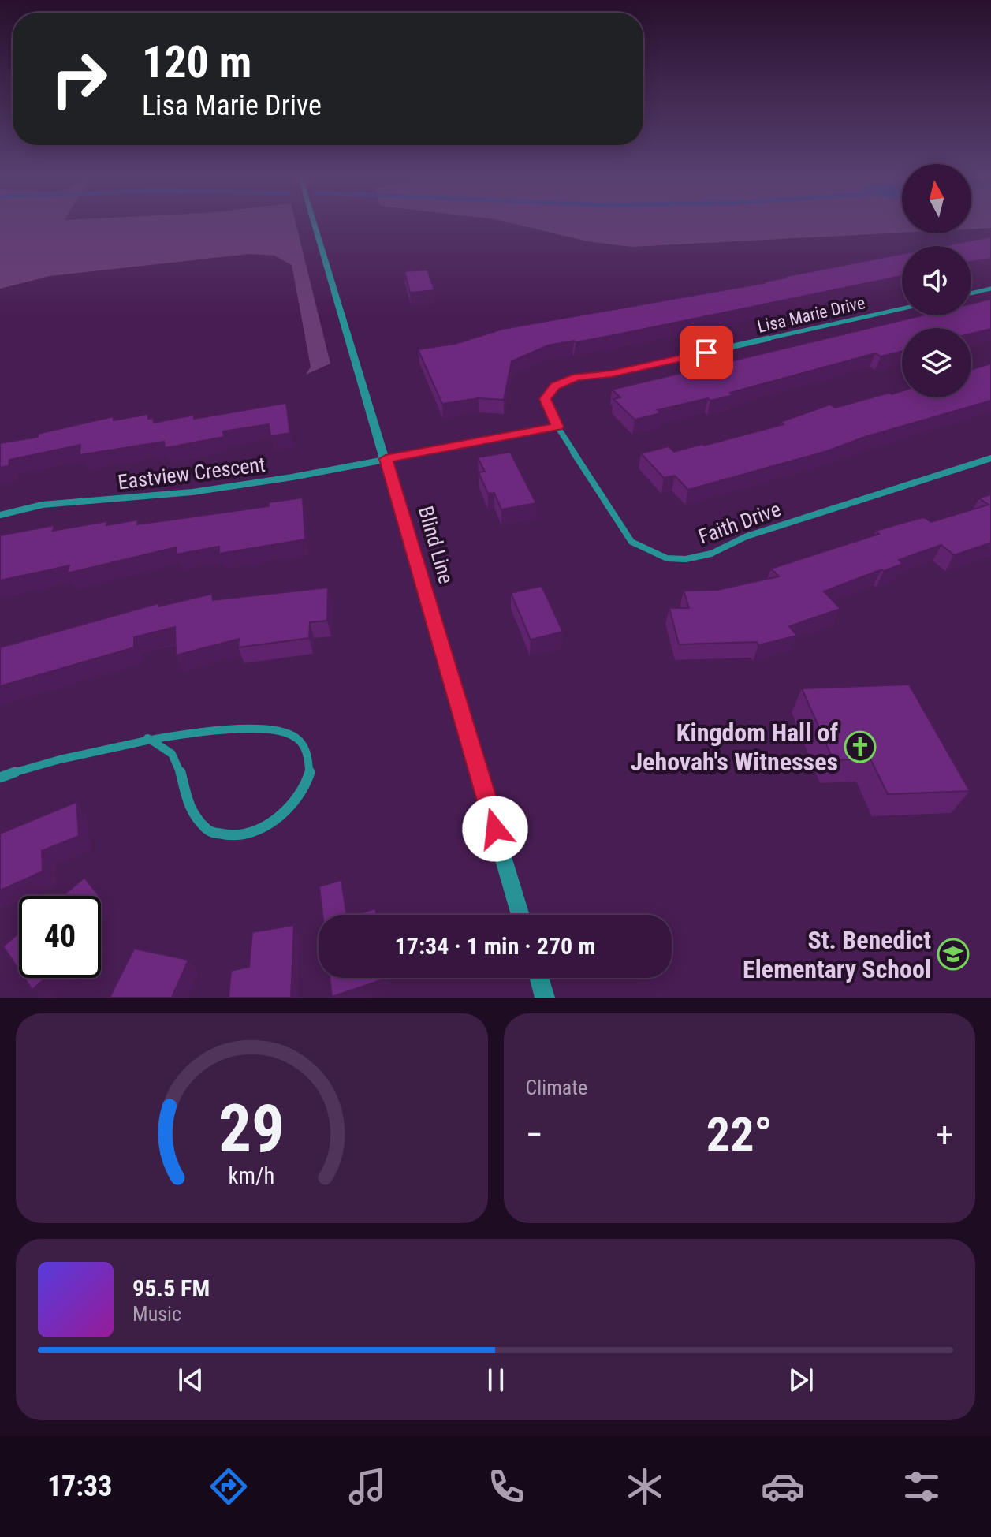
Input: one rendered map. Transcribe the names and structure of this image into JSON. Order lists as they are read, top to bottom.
{
  "streets": {
    "street": [
      "Lisa Marie Drive",
      "Eastview Crescent",
      "Faith Drive",
      "Blind Line"
    ]
  },
  "crossings": [
    ["Lisa Marie Drive", "Faith Drive"],
    ["Eastview Crescent", "Blind Line"]
  ],
  "places": {
    "church": ["Kingdom Hall of Jehovah's Witnesses"],
    "school or university": ["St. Benedict Elementary School"]
  },
  "north": "top",
  "page": {
    "turn": ["120 m", "Lisa Marie Drive"],
    "limit": "40",
    "trip": "17:34 · 1 min · 270 m",
    "tile": "Climate",
    "heat": ["−", "22°", "+"],
    "song": ["95.5 FM", "Music"],
    "tabs": "17:33",
    "gauge": ["29", "km/h"]
  }
}
